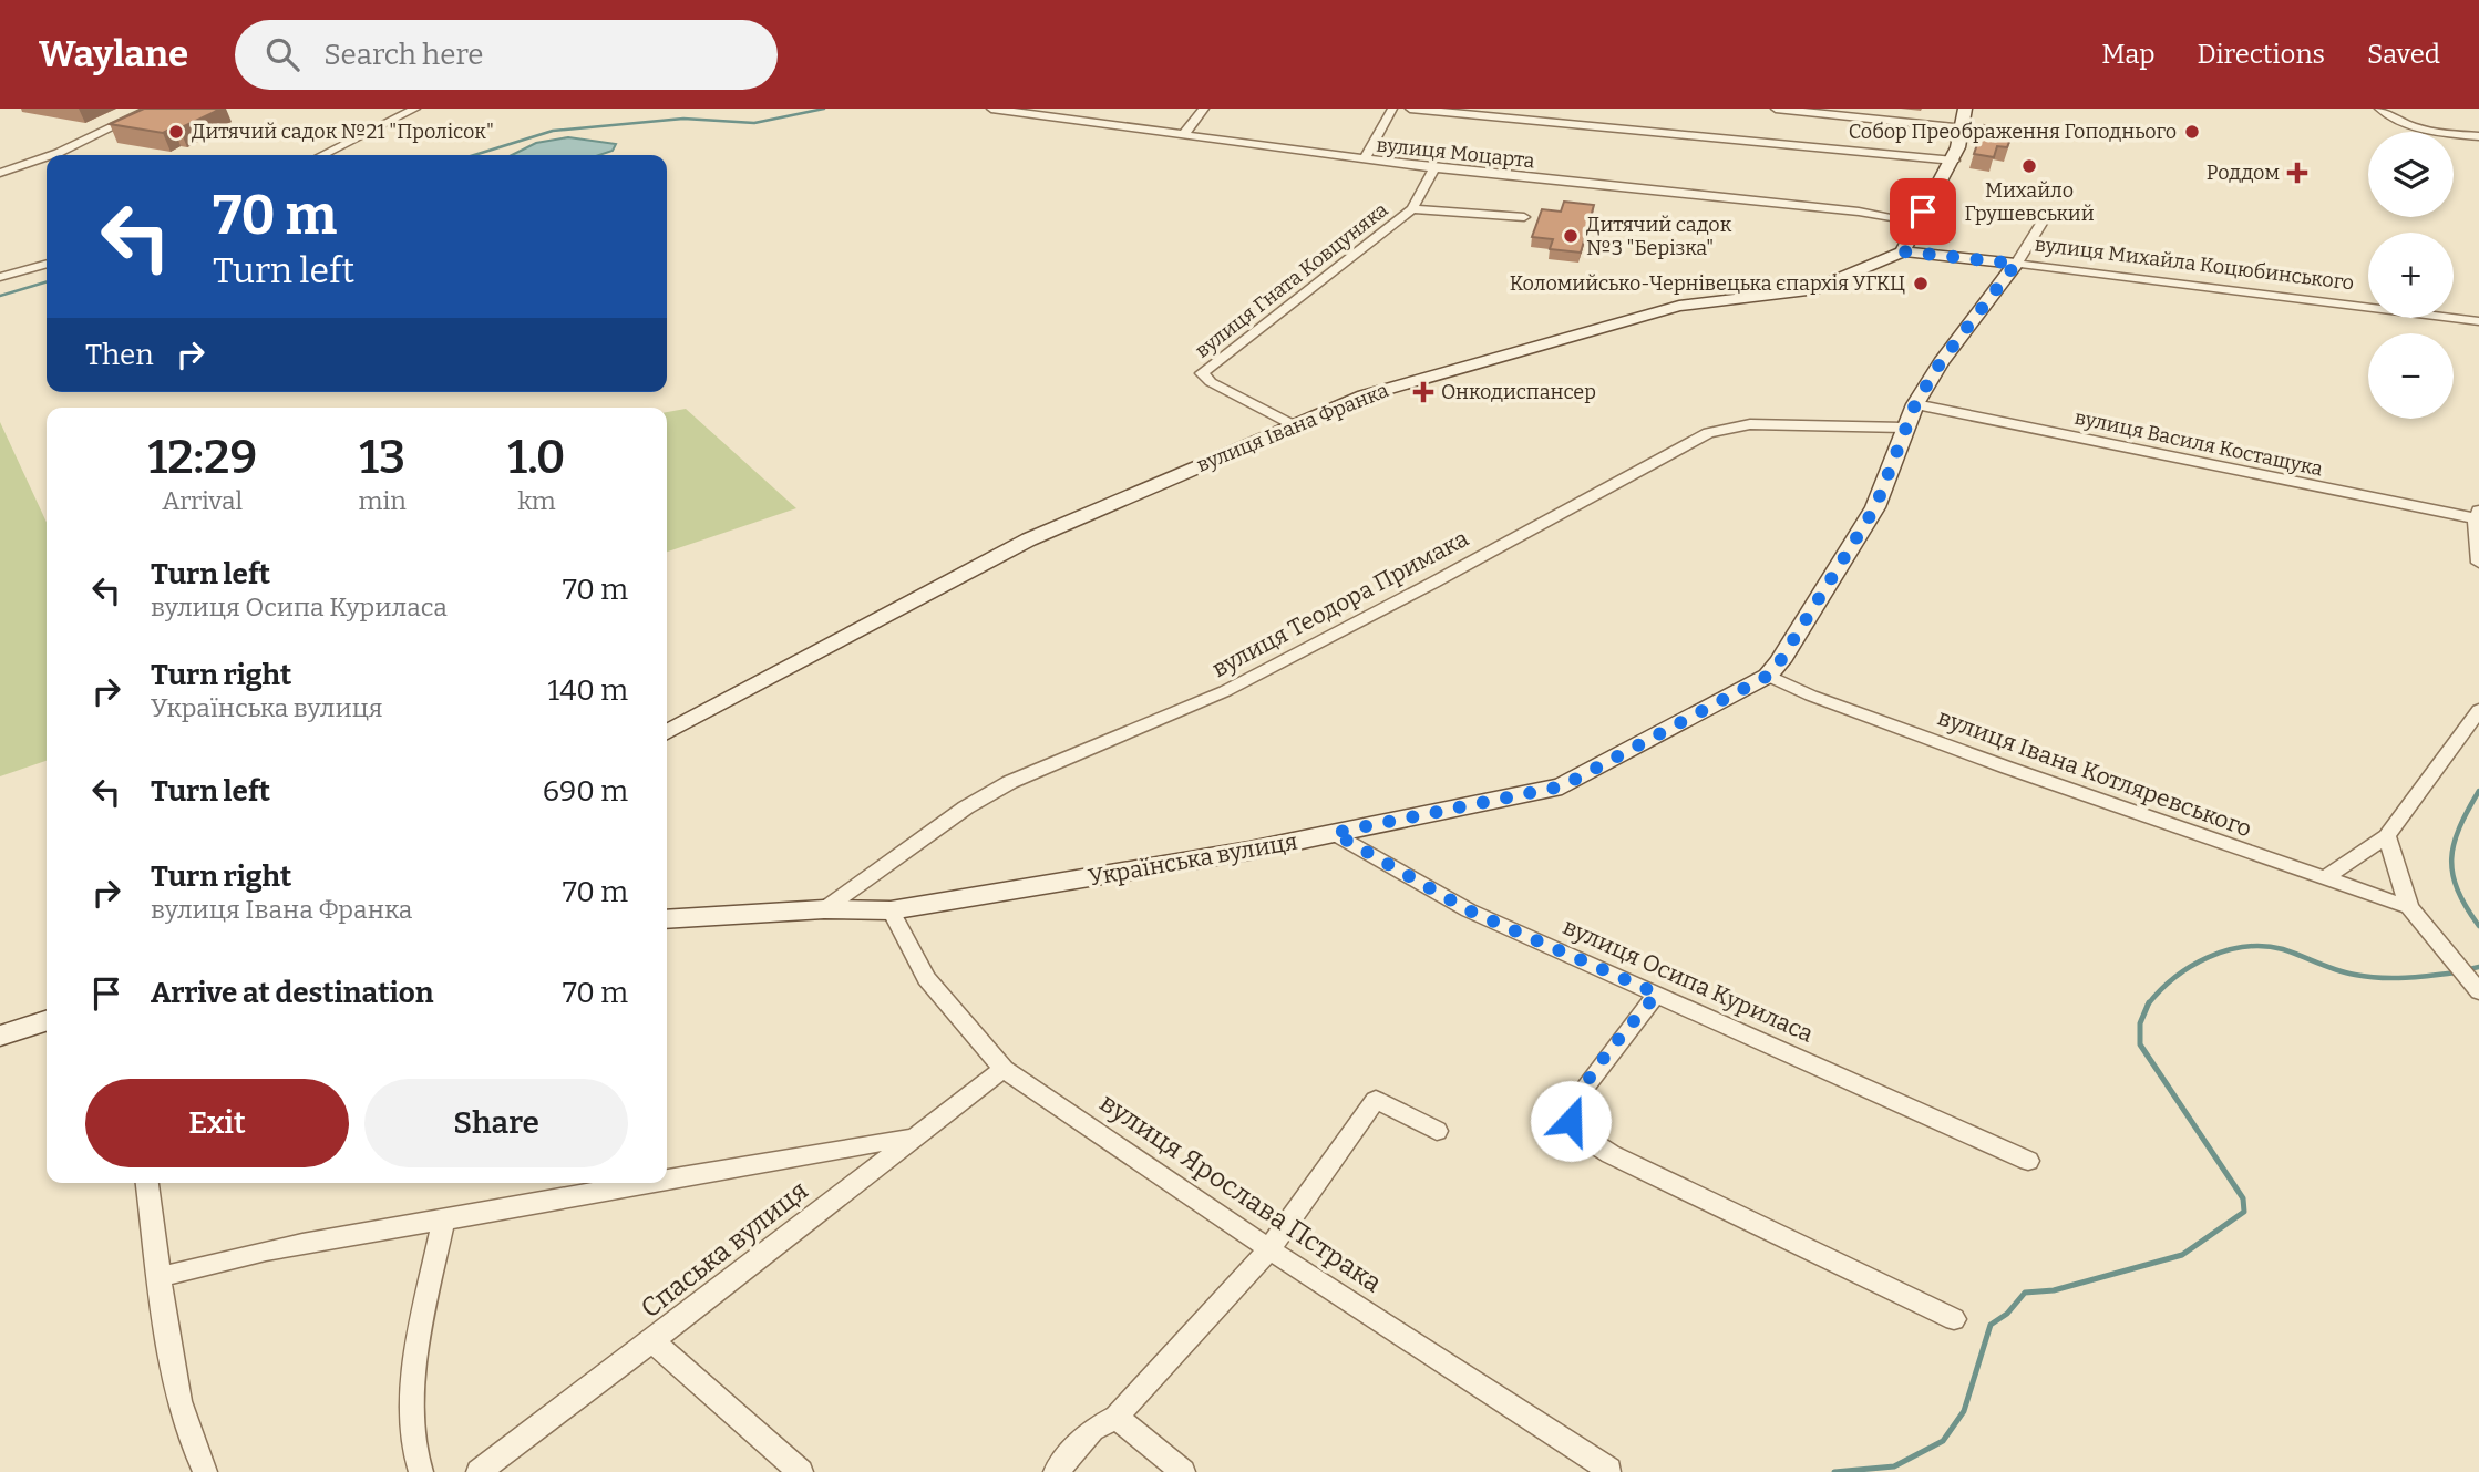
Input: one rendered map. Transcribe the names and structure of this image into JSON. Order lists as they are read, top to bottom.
{
  "streets": {
    "street": [
      "вулиця Моцарта",
      "вулиця Михайла Коцюбинського",
      "вулиця Гната Ковцуняка",
      "вулиця Івана Франка",
      "вулиця Василя Костащука",
      "вулиця Теодора Примака",
      "вулиця Івана Котляревського",
      "Українська вулиця",
      "вулиця Осипа Куриласа",
      "вулиця Ярослава Пстрака",
      "Спаська вулиця"
    ]
  },
  "crossings": [
    ["вулиця Моцарта", "вулиця Гната Ковцуняка"],
    ["вулиця Михайла Коцюбинського", "вулиця Івана Франка"],
    ["вулиця Михайла Коцюбинського", "Українська вулиця"],
    ["вулиця Гната Ковцуняка", "вулиця Івана Франка"],
    ["вулиця Василя Костащука", "Українська вулиця"],
    ["вулиця Теодора Примака", "Українська вулиця"],
    ["вулиця Івана Котляревського", "Українська вулиця"],
    ["Українська вулиця", "вулиця Осипа Куриласа"],
    ["Українська вулиця", "вулиця Ярослава Пстрака"],
    ["вулиця Ярослава Пстрака", "Спаська вулиця"]
  ],
  "places": {
    "other": [
      "Дитячий садок №21 \"Пролісок\"",
      "Собор Преображення Гоподнього",
      "Михайло Грушевський",
      "Дитячий садок №3 \"Берізка\"",
      "Коломийсько-Чернівецька єпархія УГКЦ"
    ],
    "health": ["Роддом", "Онкодиспансер"]
  },
  "page": {
    "header": "Waylane",
    "search": "Search here",
    "nav": ["Map", "Directions", "Saved"],
    "map_buttons": ["+", "−"],
    "turn": ["70 m", "Turn left"],
    "then": "Then",
    "eta": [
      "12:29",
      "Arrival",
      "13",
      "min",
      "1.0",
      "km"
    ],
    "list": [
      {
        "name": "Turn left",
        "note": "вулиця Осипа Куриласа",
        "value": "70 m"
      },
      {
        "name": "Turn right",
        "note": "Українська вулиця",
        "value": "140 m"
      },
      {
        "name": "Turn left",
        "value": "690 m"
      },
      {
        "name": "Turn right",
        "note": "вулиця Івана Франка",
        "value": "70 m"
      },
      {
        "name": "Arrive at destination",
        "value": "70 m"
      }
    ],
    "buttons": ["Exit", "Share"]
  }
}
